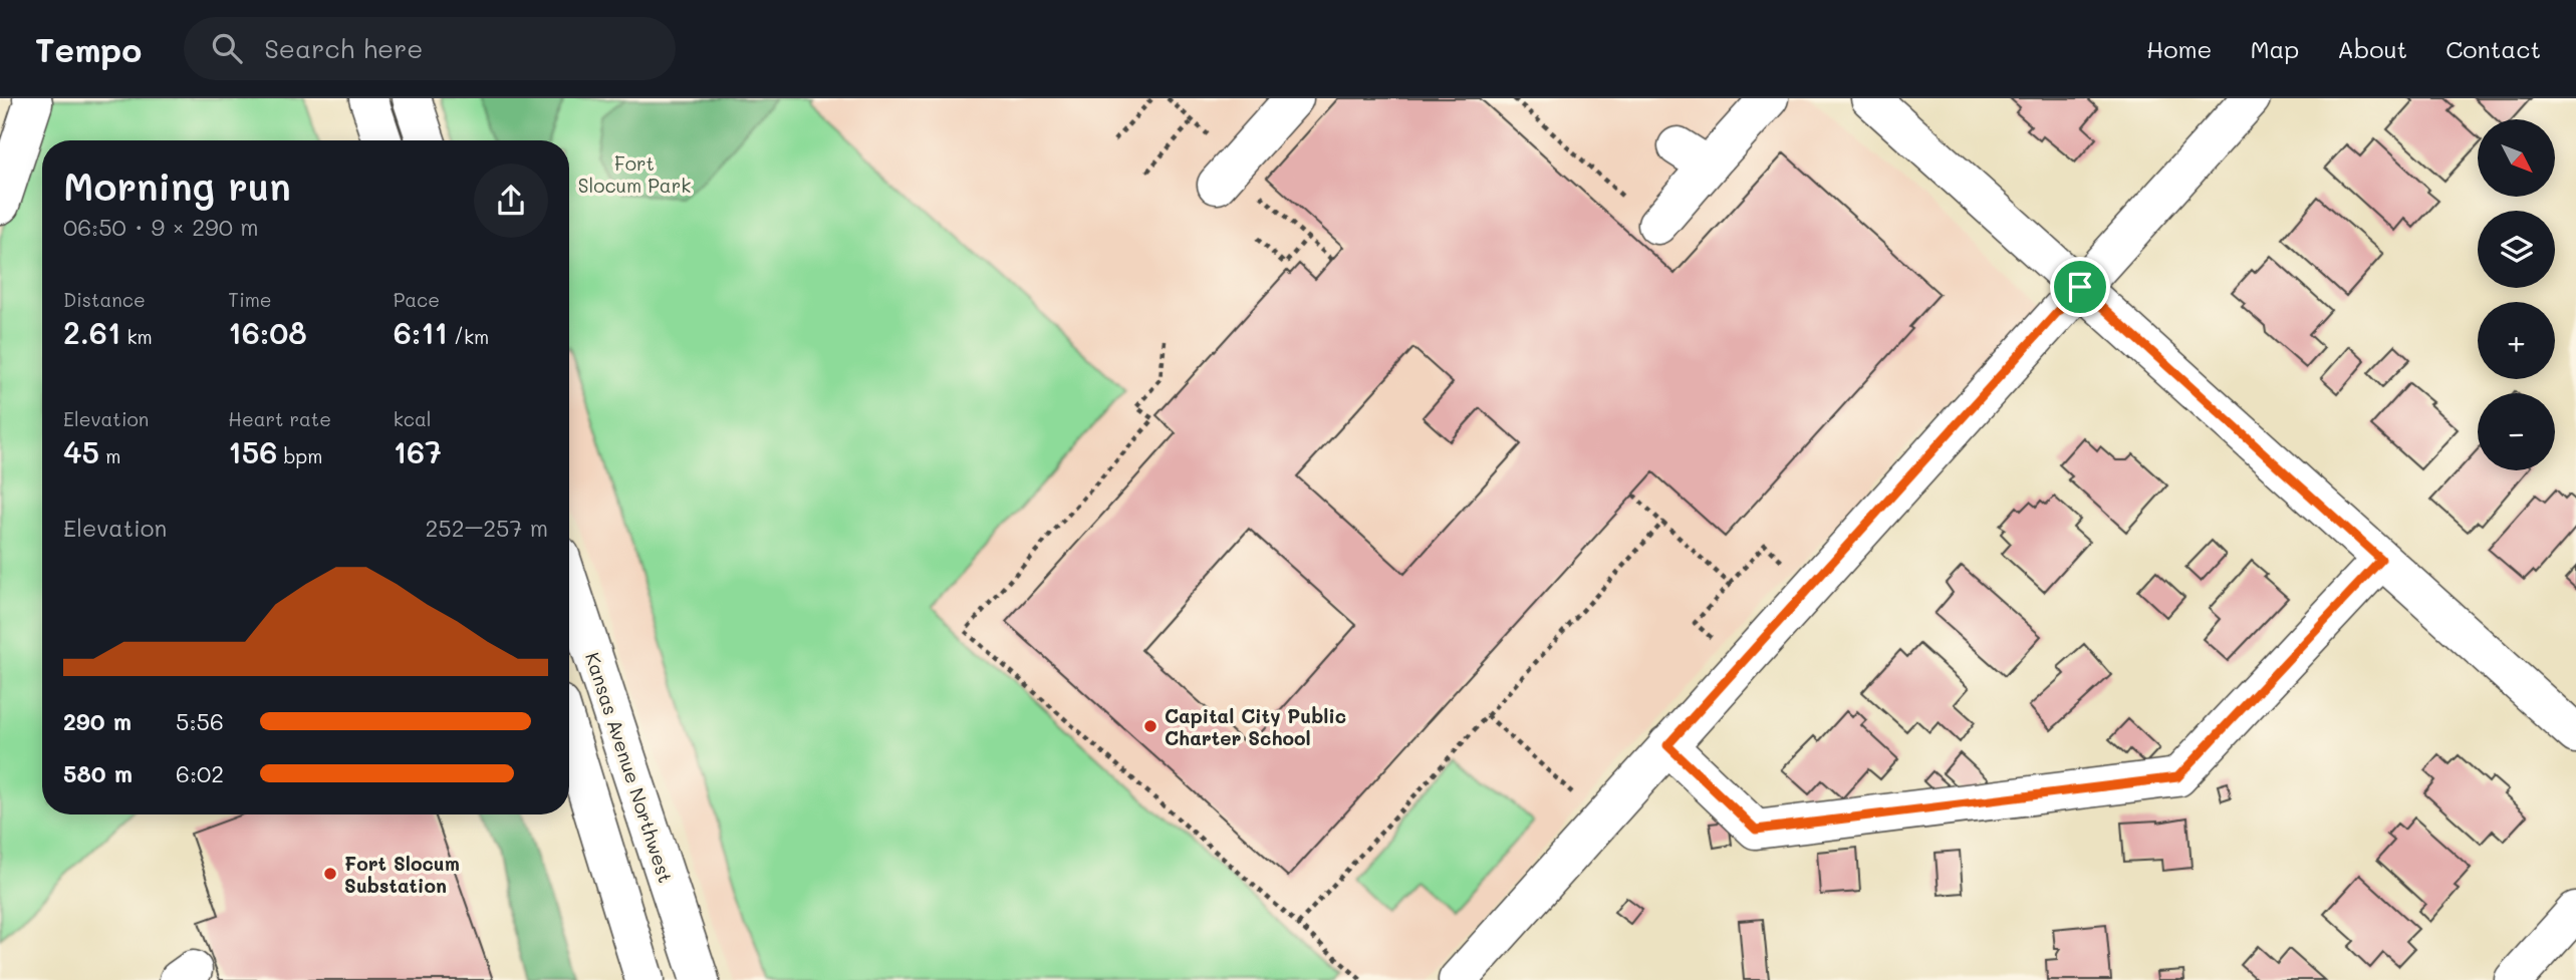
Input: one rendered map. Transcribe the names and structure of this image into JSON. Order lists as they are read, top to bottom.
{
  "streets": {
    "street": ["Kansas Avenue Northwest"]
  },
  "parks": ["Fort Slocum Park"],
  "places": ["Capital City Public Charter School", "Fort Slocum Substation"],
  "north": "bottom right",
  "page": {
    "header": "Tempo",
    "search": "Search here",
    "nav": [
      "Home",
      "Map",
      "About",
      "Contact"
    ],
    "map_buttons": ["+", "−"],
    "heading": ["Morning run", "06:50 · 9 × 290 m"],
    "stats": [
      ["Distance", "2.61 km"],
      ["Time", "16:08"],
      ["Pace", "6:11 /km"],
      ["Elevation", "45 m"],
      ["Heart rate", "156 bpm"],
      ["kcal", "167"]
    ],
    "chart": ["Elevation", "252–257 m"],
    "list": [
      {
        "name": "290 m",
        "note": "5:56"
      },
      {
        "name": "580 m",
        "note": "6:02"
      }
    ]
  }
}
